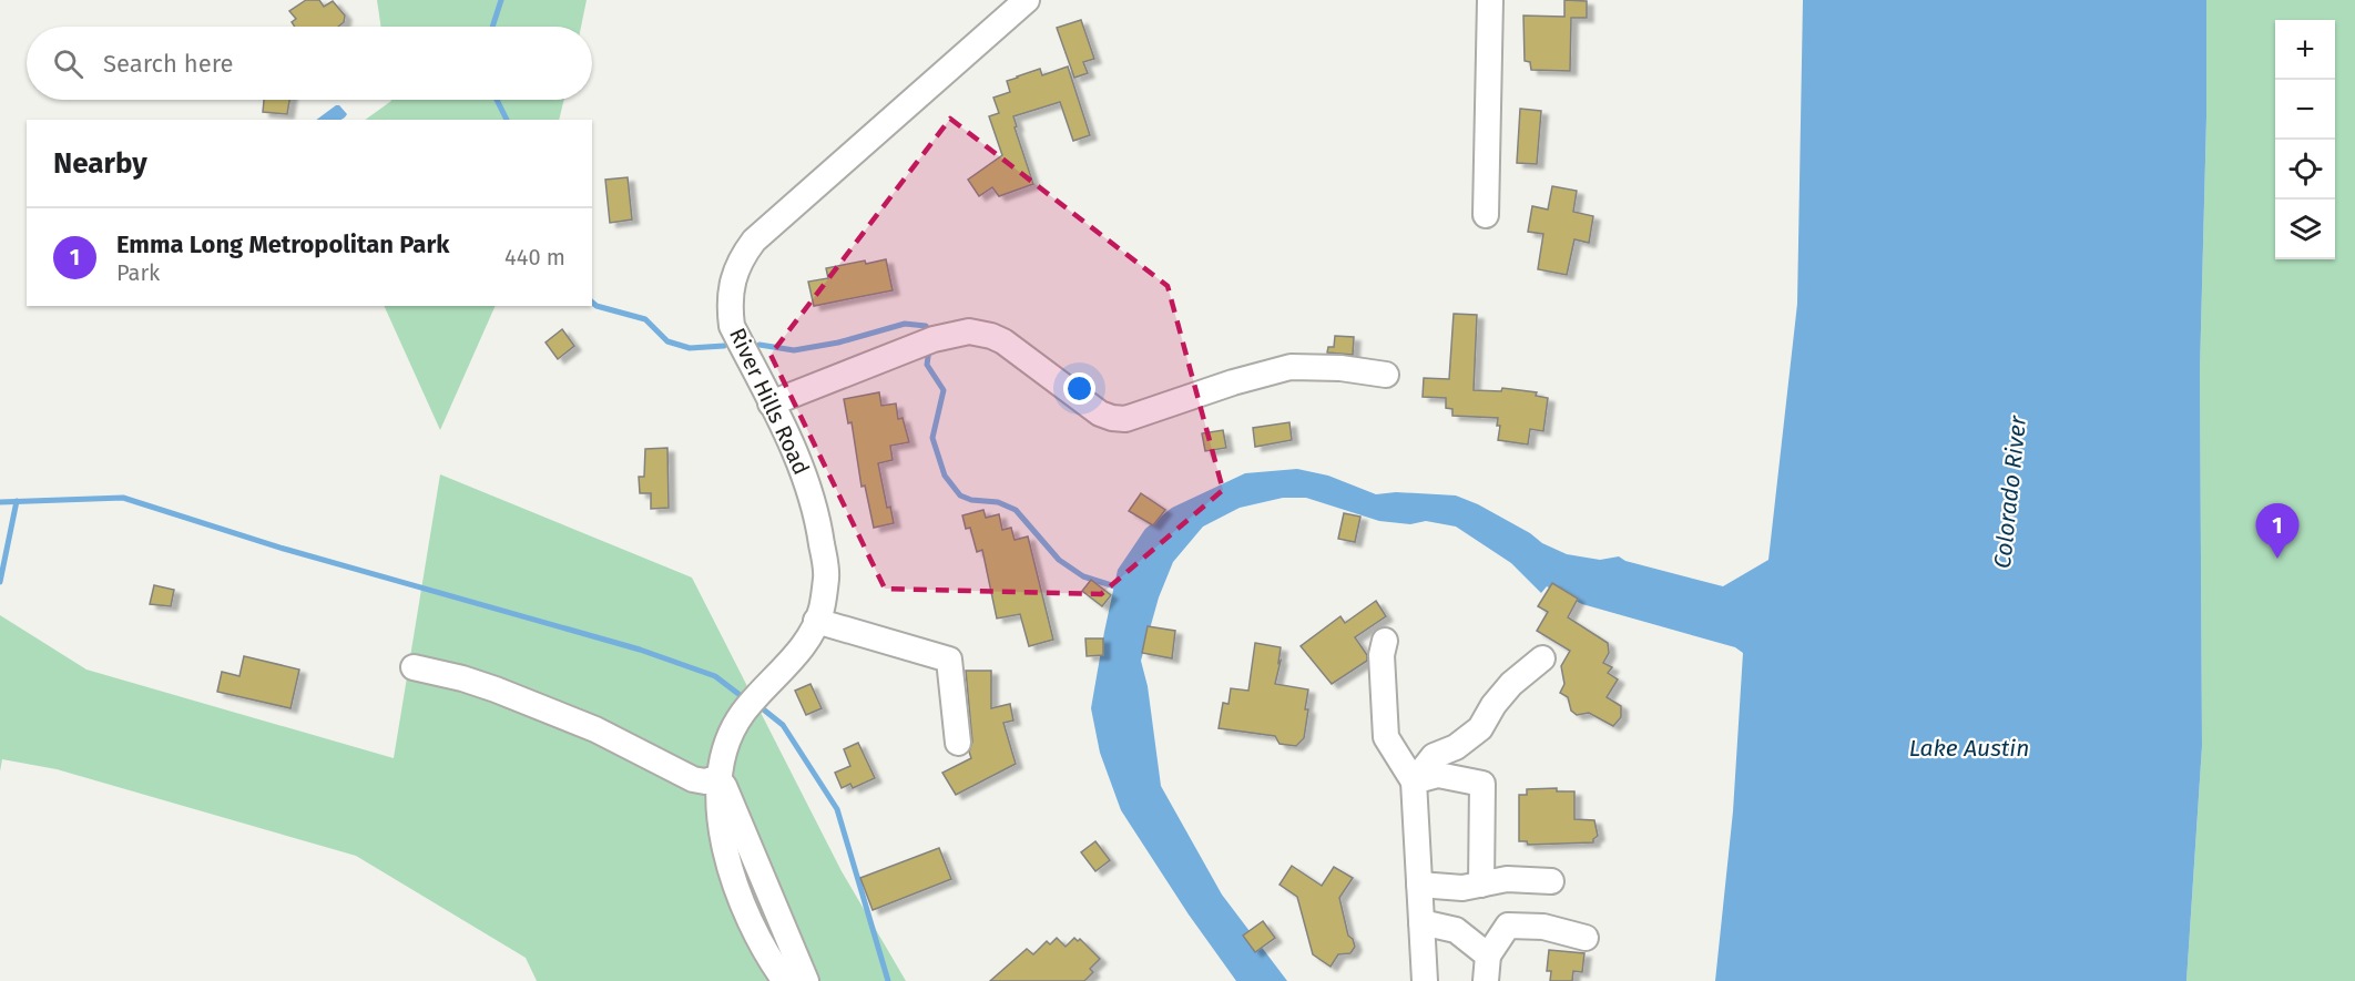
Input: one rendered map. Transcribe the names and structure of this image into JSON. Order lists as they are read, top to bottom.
{
  "streets": {
    "street": ["River Hills Road"]
  },
  "water": ["Colorado River", "Lake Austin"],
  "page": {
    "map_buttons": ["+", "−"],
    "search": "Search here",
    "heading": "Nearby",
    "list": [
      {
        "mark": "1",
        "name": "Emma Long Metropolitan Park",
        "note": "Park",
        "value": "440 m"
      }
    ],
    "pins": "1"
  }
}
